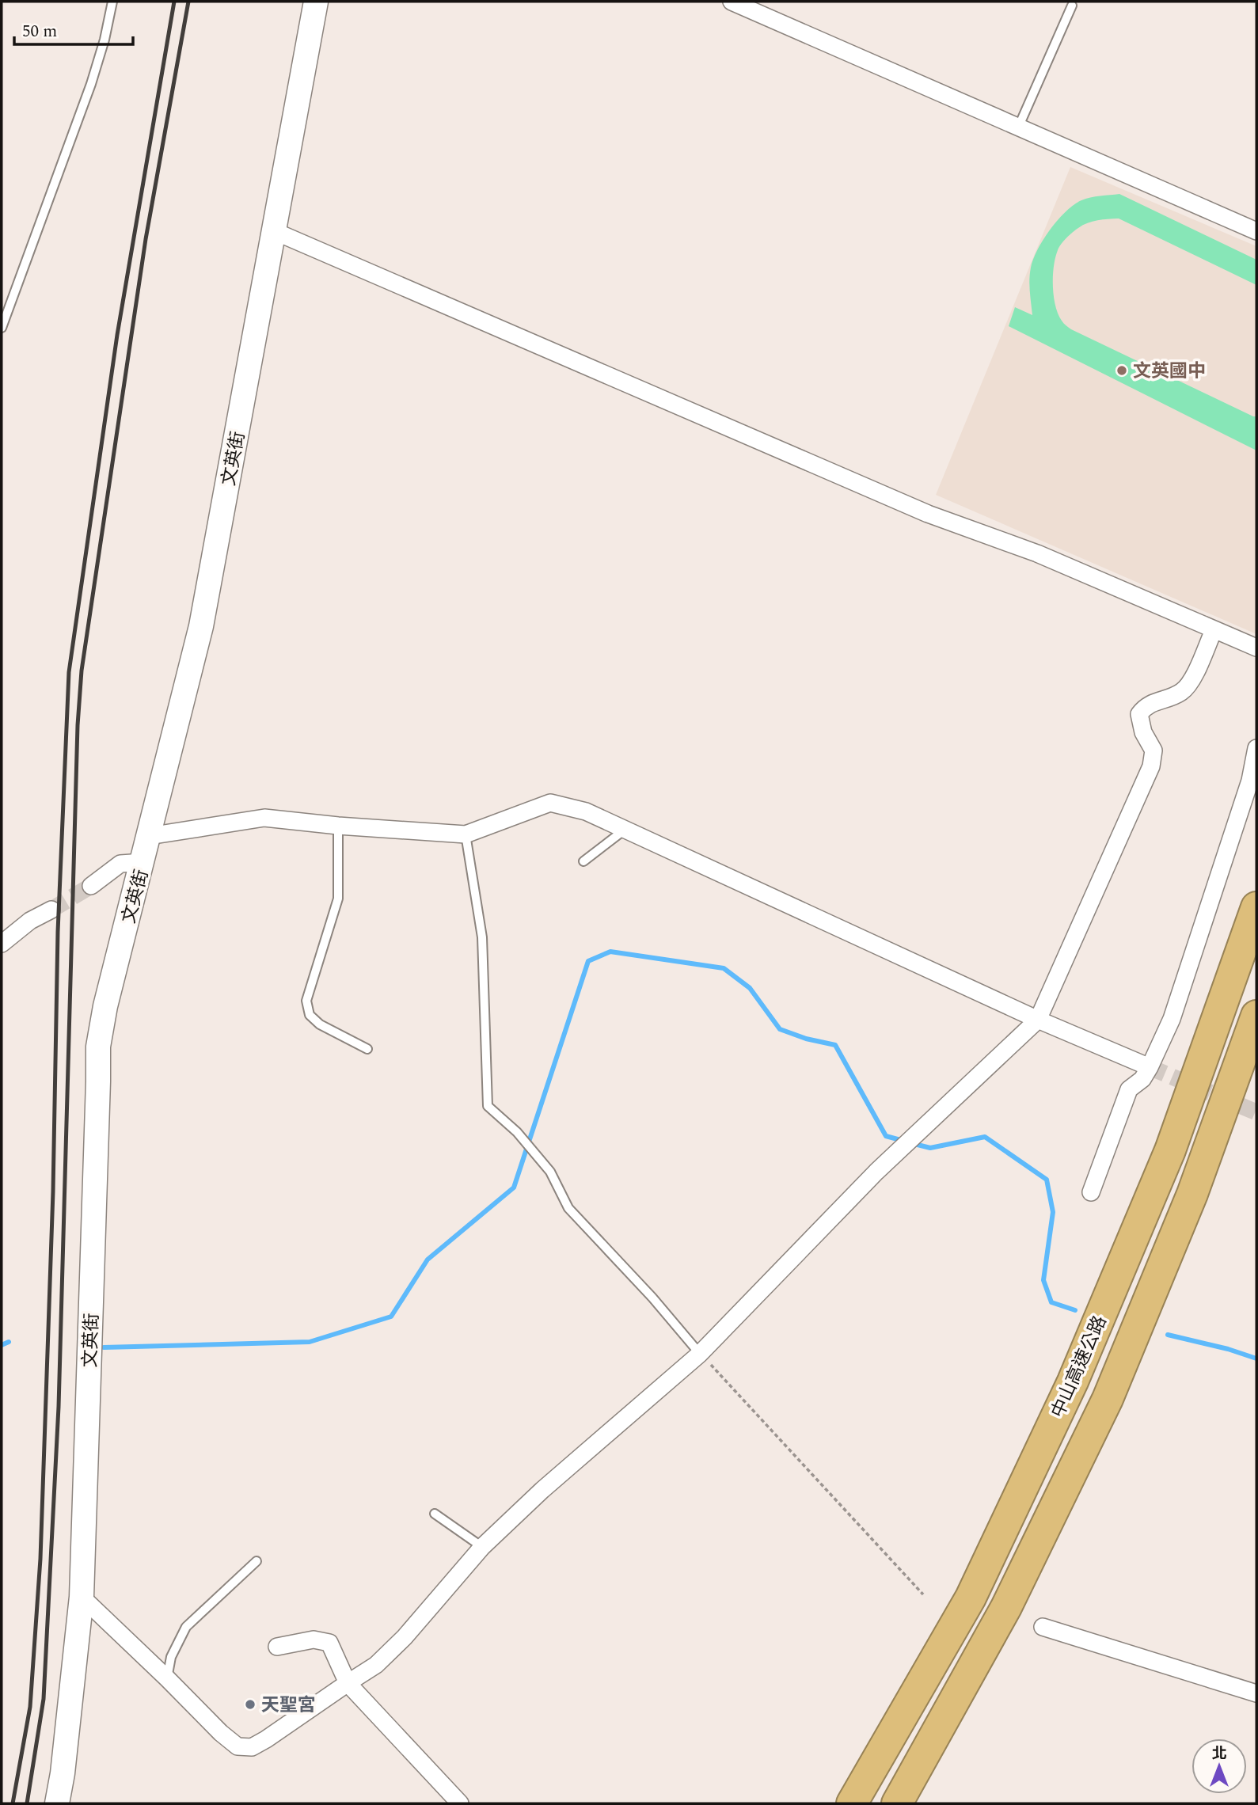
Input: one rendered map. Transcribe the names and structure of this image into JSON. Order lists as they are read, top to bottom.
{
  "streets": {
    "highway": ["中山高速公路"],
    "street": ["文英街"]
  },
  "places": ["文英國中", "天聖宮"],
  "scale_bar": "50 m",
  "north": "top"
}
